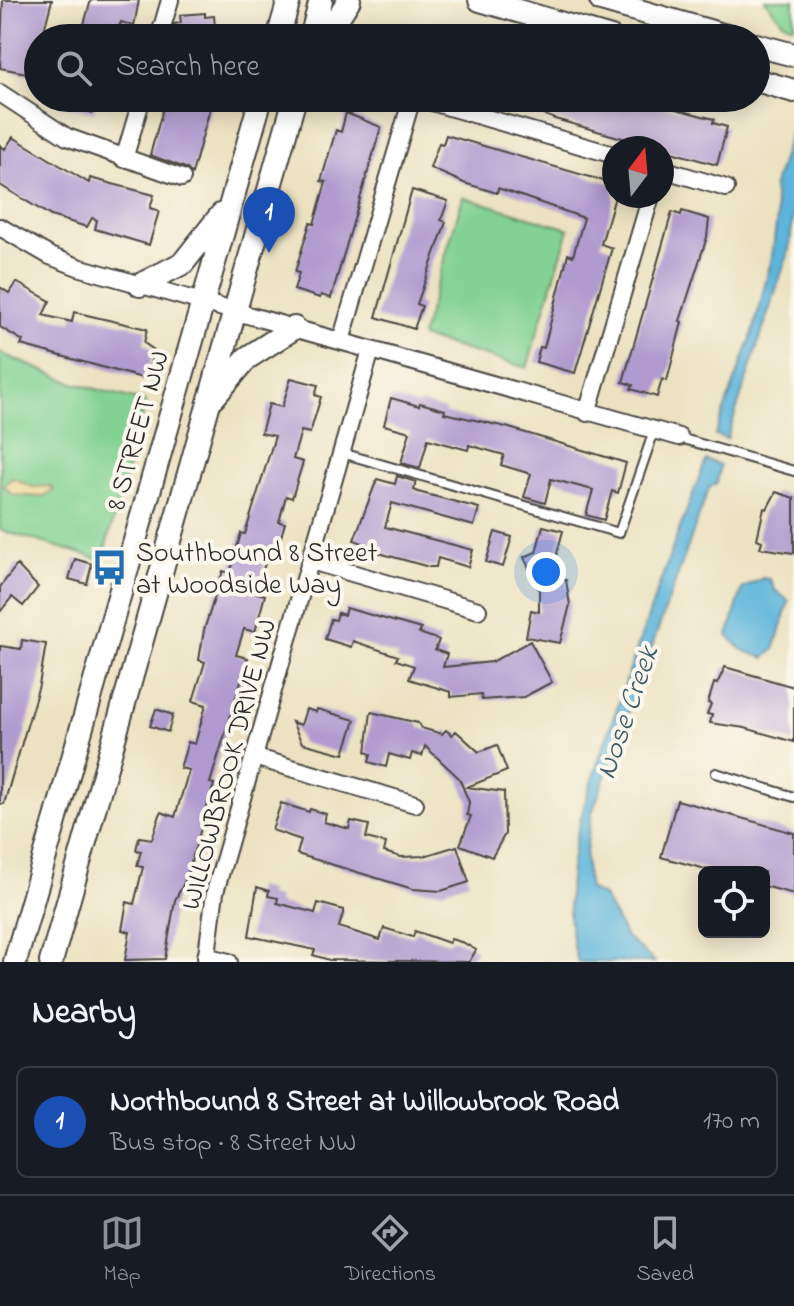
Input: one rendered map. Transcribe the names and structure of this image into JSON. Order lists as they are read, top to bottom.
{
  "streets": {
    "main road": ["8 STREET NW"],
    "street": ["WILLOWBROOK DRIVE NW"]
  },
  "water": ["Nose Creek"],
  "places": {
    "bus stop": ["Southbound 8 Street at Woodside Way"]
  },
  "north": "top",
  "page": {
    "search": "Search here",
    "pins": "1",
    "heading": "Nearby",
    "list": [
      {
        "mark": "1",
        "name": "Northbound 8 Street at Willowbrook Road",
        "note": "Bus stop · 8 Street NW",
        "value": "170 m"
      }
    ],
    "nav": ["Map", "Directions", "Saved"]
  }
}
